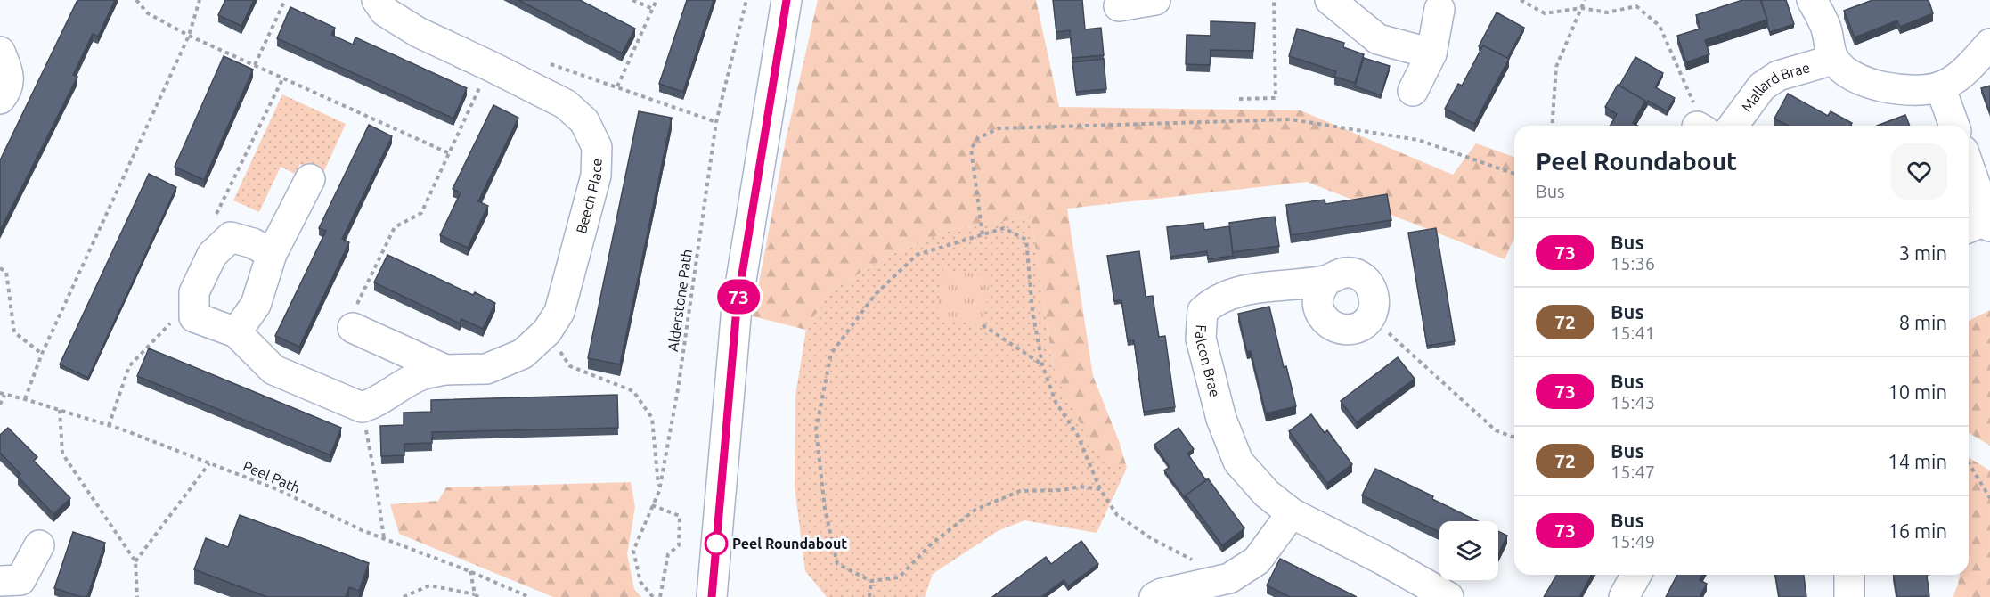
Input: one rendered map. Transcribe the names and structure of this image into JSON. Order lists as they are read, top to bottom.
{
  "streets": {
    "street": ["Mallard Brae", "Beech Place", "Falcon Brae"],
    "path": ["Alderstone Path", "Peel Path"]
  },
  "places": ["Peel Roundabout"],
  "lines": ["bus line 73"],
  "page": {
    "on_map": "73",
    "heading": ["Peel Roundabout", "Bus"],
    "list": [
      {
        "mark": "73",
        "name": "Bus",
        "note": "15:36",
        "value": "3 min"
      },
      {
        "mark": "72",
        "name": "Bus",
        "note": "15:41",
        "value": "8 min"
      },
      {
        "mark": "73",
        "name": "Bus",
        "note": "15:43",
        "value": "10 min"
      },
      {
        "mark": "72",
        "name": "Bus",
        "note": "15:47",
        "value": "14 min"
      },
      {
        "mark": "73",
        "name": "Bus",
        "note": "15:49",
        "value": "16 min"
      }
    ]
  }
}
